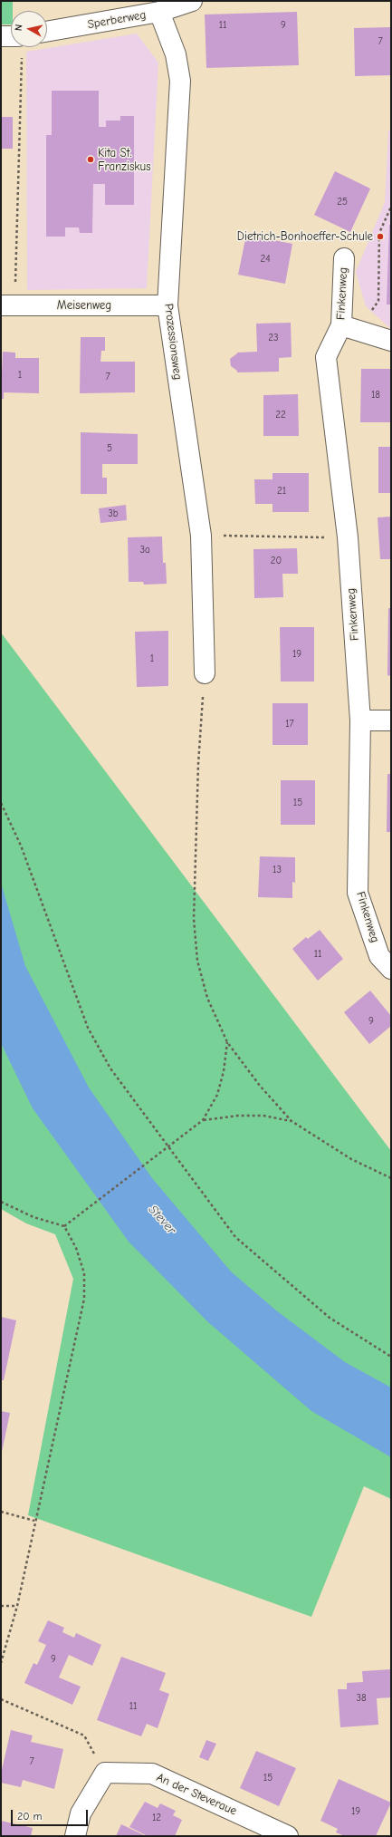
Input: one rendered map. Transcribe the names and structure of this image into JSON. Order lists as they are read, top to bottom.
{
  "streets": {
    "street": [
      "Sperberweg",
      "Finkenweg",
      "Meisenweg",
      "Prozessionsweg",
      "An der Steveraue"
    ]
  },
  "crossings": [
    ["Sperberweg", "Prozessionsweg"],
    ["Meisenweg", "Prozessionsweg"]
  ],
  "water": ["Stever"],
  "places": ["Kita St. Franziskus", "Dietrich-Bonhoeffer-Schule"],
  "house_numbers": [
    "11",
    "9",
    "7",
    "25",
    "24",
    "23",
    "1",
    "7",
    "18",
    "22",
    "5",
    "21",
    "3b",
    "3a",
    "20",
    "19",
    "1",
    "17",
    "15",
    "13",
    "11",
    "9",
    "9",
    "38",
    "11",
    "7",
    "15",
    "19",
    "12"
  ],
  "scale_bar": "20 m",
  "north": "left"
}
